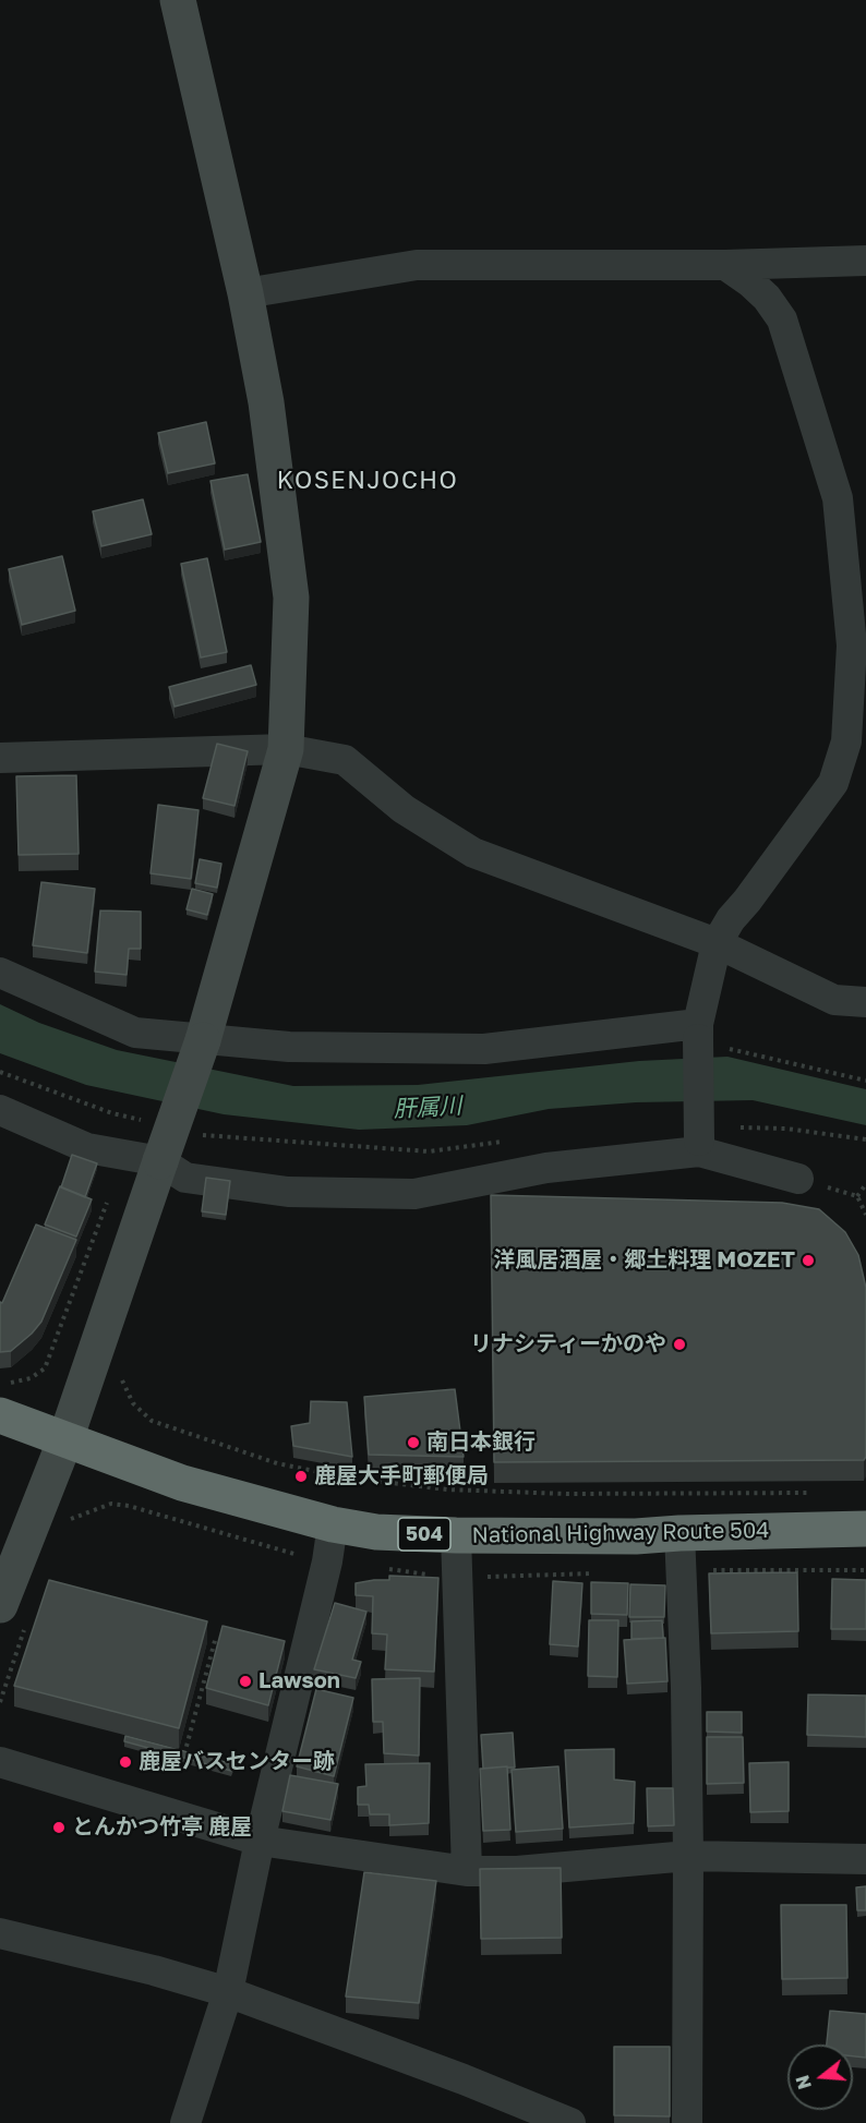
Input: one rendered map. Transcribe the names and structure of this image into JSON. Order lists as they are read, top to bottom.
{
  "streets": {
    "highway": ["National Highway Route 504", "504"]
  },
  "districts": ["KOSENJOCHO"],
  "water": ["肝属川"],
  "places": [
    "洋風居酒屋・郷土料理 MOZET",
    "リナシティーかのや",
    "南日本銀行",
    "鹿屋大手町郵便局",
    "Lawson",
    "鹿屋バスセンター跡",
    "とんかつ竹亭 鹿屋"
  ],
  "north": "left"
}
